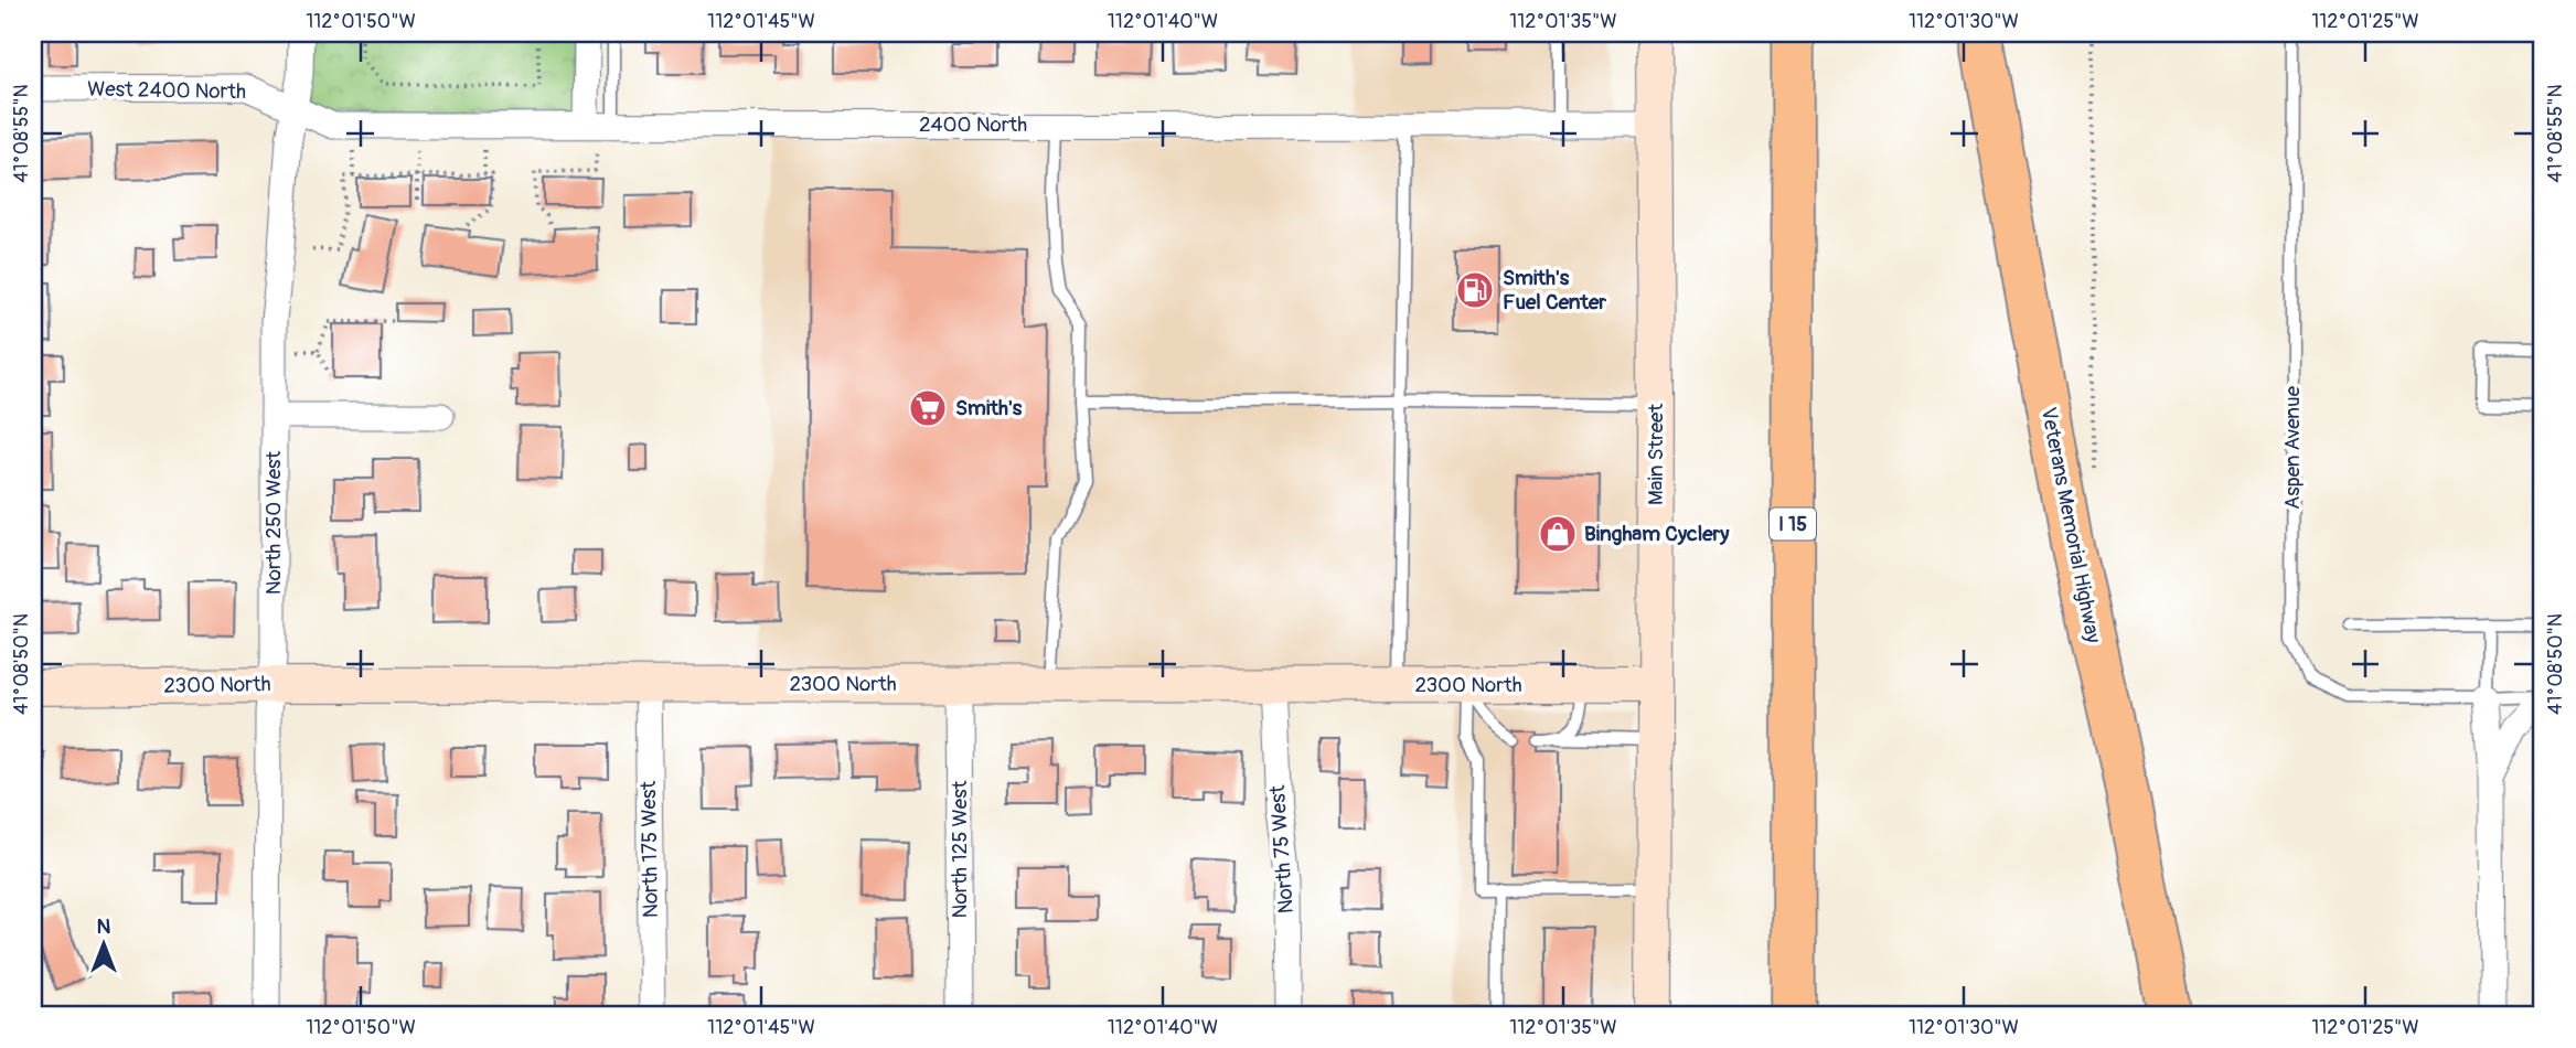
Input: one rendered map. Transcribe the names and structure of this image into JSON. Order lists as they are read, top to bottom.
{
  "streets": {
    "highway": ["I 15", "Veterans Memorial Highway"],
    "street": [
      "West 2400 North",
      "2400 North",
      "Main Street",
      "North 250 West",
      "2300 North",
      "North 175 West",
      "North 125 West",
      "North 75 West"
    ],
    "lane": ["Aspen Avenue"]
  },
  "crossings": [
    ["West 2400 North", "2400 North"],
    ["West 2400 North", "North 250 West"],
    ["2400 North", "Main Street"],
    ["2400 North", "North 250 West"],
    ["Main Street", "2300 North"],
    ["North 250 West", "2300 North"],
    ["2300 North", "North 175 West"],
    ["2300 North", "North 125 West"],
    ["2300 North", "North 75 West"]
  ],
  "places": {
    "fuel station": ["Smith's Fuel Center"],
    "supermarket": ["Smith's"],
    "shop": ["Bingham Cyclery"]
  },
  "north": "top",
  "coordinates": [
    "112°01'50\"W",
    "112°01'45\"W",
    "112°01'40\"W",
    "112°01'35\"W",
    "112°01'30\"W",
    "112°01'25\"W",
    "41°08'55\"N",
    "41°08'50\"N"
  ]
}
